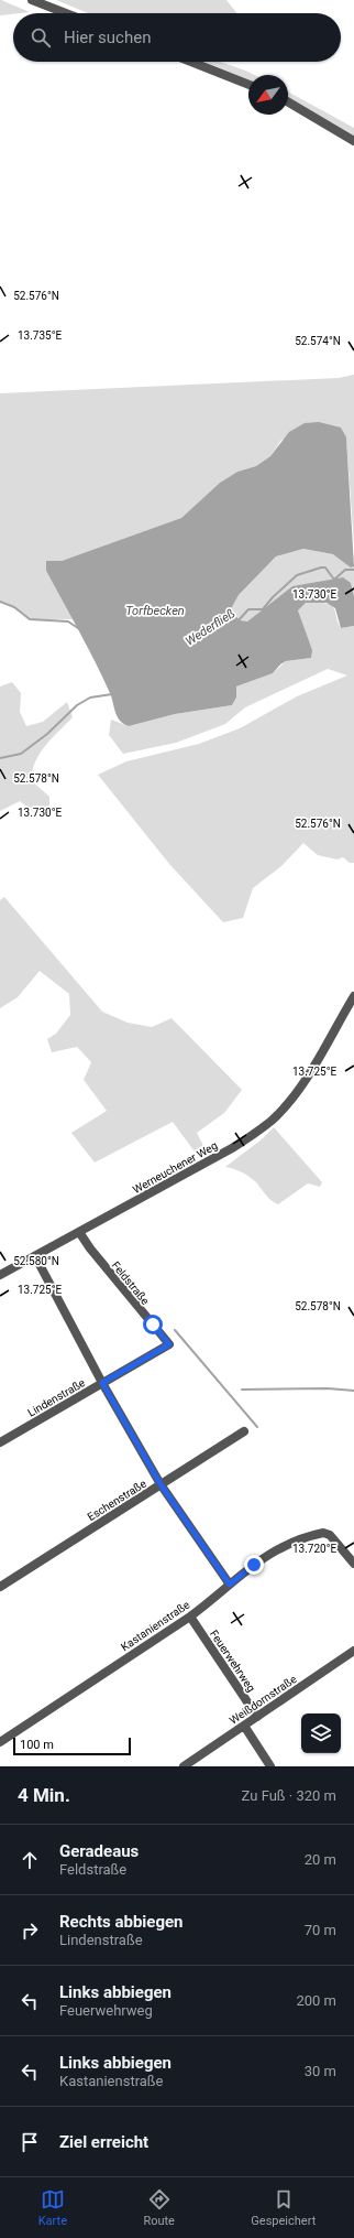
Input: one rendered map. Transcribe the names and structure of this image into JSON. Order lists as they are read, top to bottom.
{
  "streets": {
    "street": [
      "Werneuchener Weg",
      "Feldstraße",
      "Lindenstraße",
      "Eschenstraße",
      "Kastanienstraße",
      "Feuerwehrweg",
      "Weißdornstraße"
    ]
  },
  "crossings": [
    ["Werneuchener Weg", "Feldstraße"],
    ["Feldstraße", "Lindenstraße"],
    ["Kastanienstraße", "Feuerwehrweg"],
    ["Feuerwehrweg", "Weißdornstraße"]
  ],
  "water": ["Torfbecken", "Wederfließ"],
  "scale_bar": "100 m",
  "north": "bottom left",
  "page": {
    "search": "Hier suchen",
    "scale": "100 m",
    "heading": ["4 Min.", "Zu Fuß · 320 m"],
    "list": [
      ["Geradeaus", "Feldstraße", "20 m"],
      ["Rechts abbiegen", "Lindenstraße", "70 m"],
      ["Links abbiegen", "Feuerwehrweg", "200 m"],
      ["Links abbiegen", "Kastanienstraße", "30 m"],
      "Ziel erreicht"
    ],
    "nav": ["Karte", "Route", "Gespeichert"]
  },
  "coordinates": [
    "52.576°N",
    "13.735°E",
    "52.574°N",
    "13.730°E",
    "52.578°N",
    "13.725°E",
    "52.580°N",
    "13.720°E"
  ]
}
